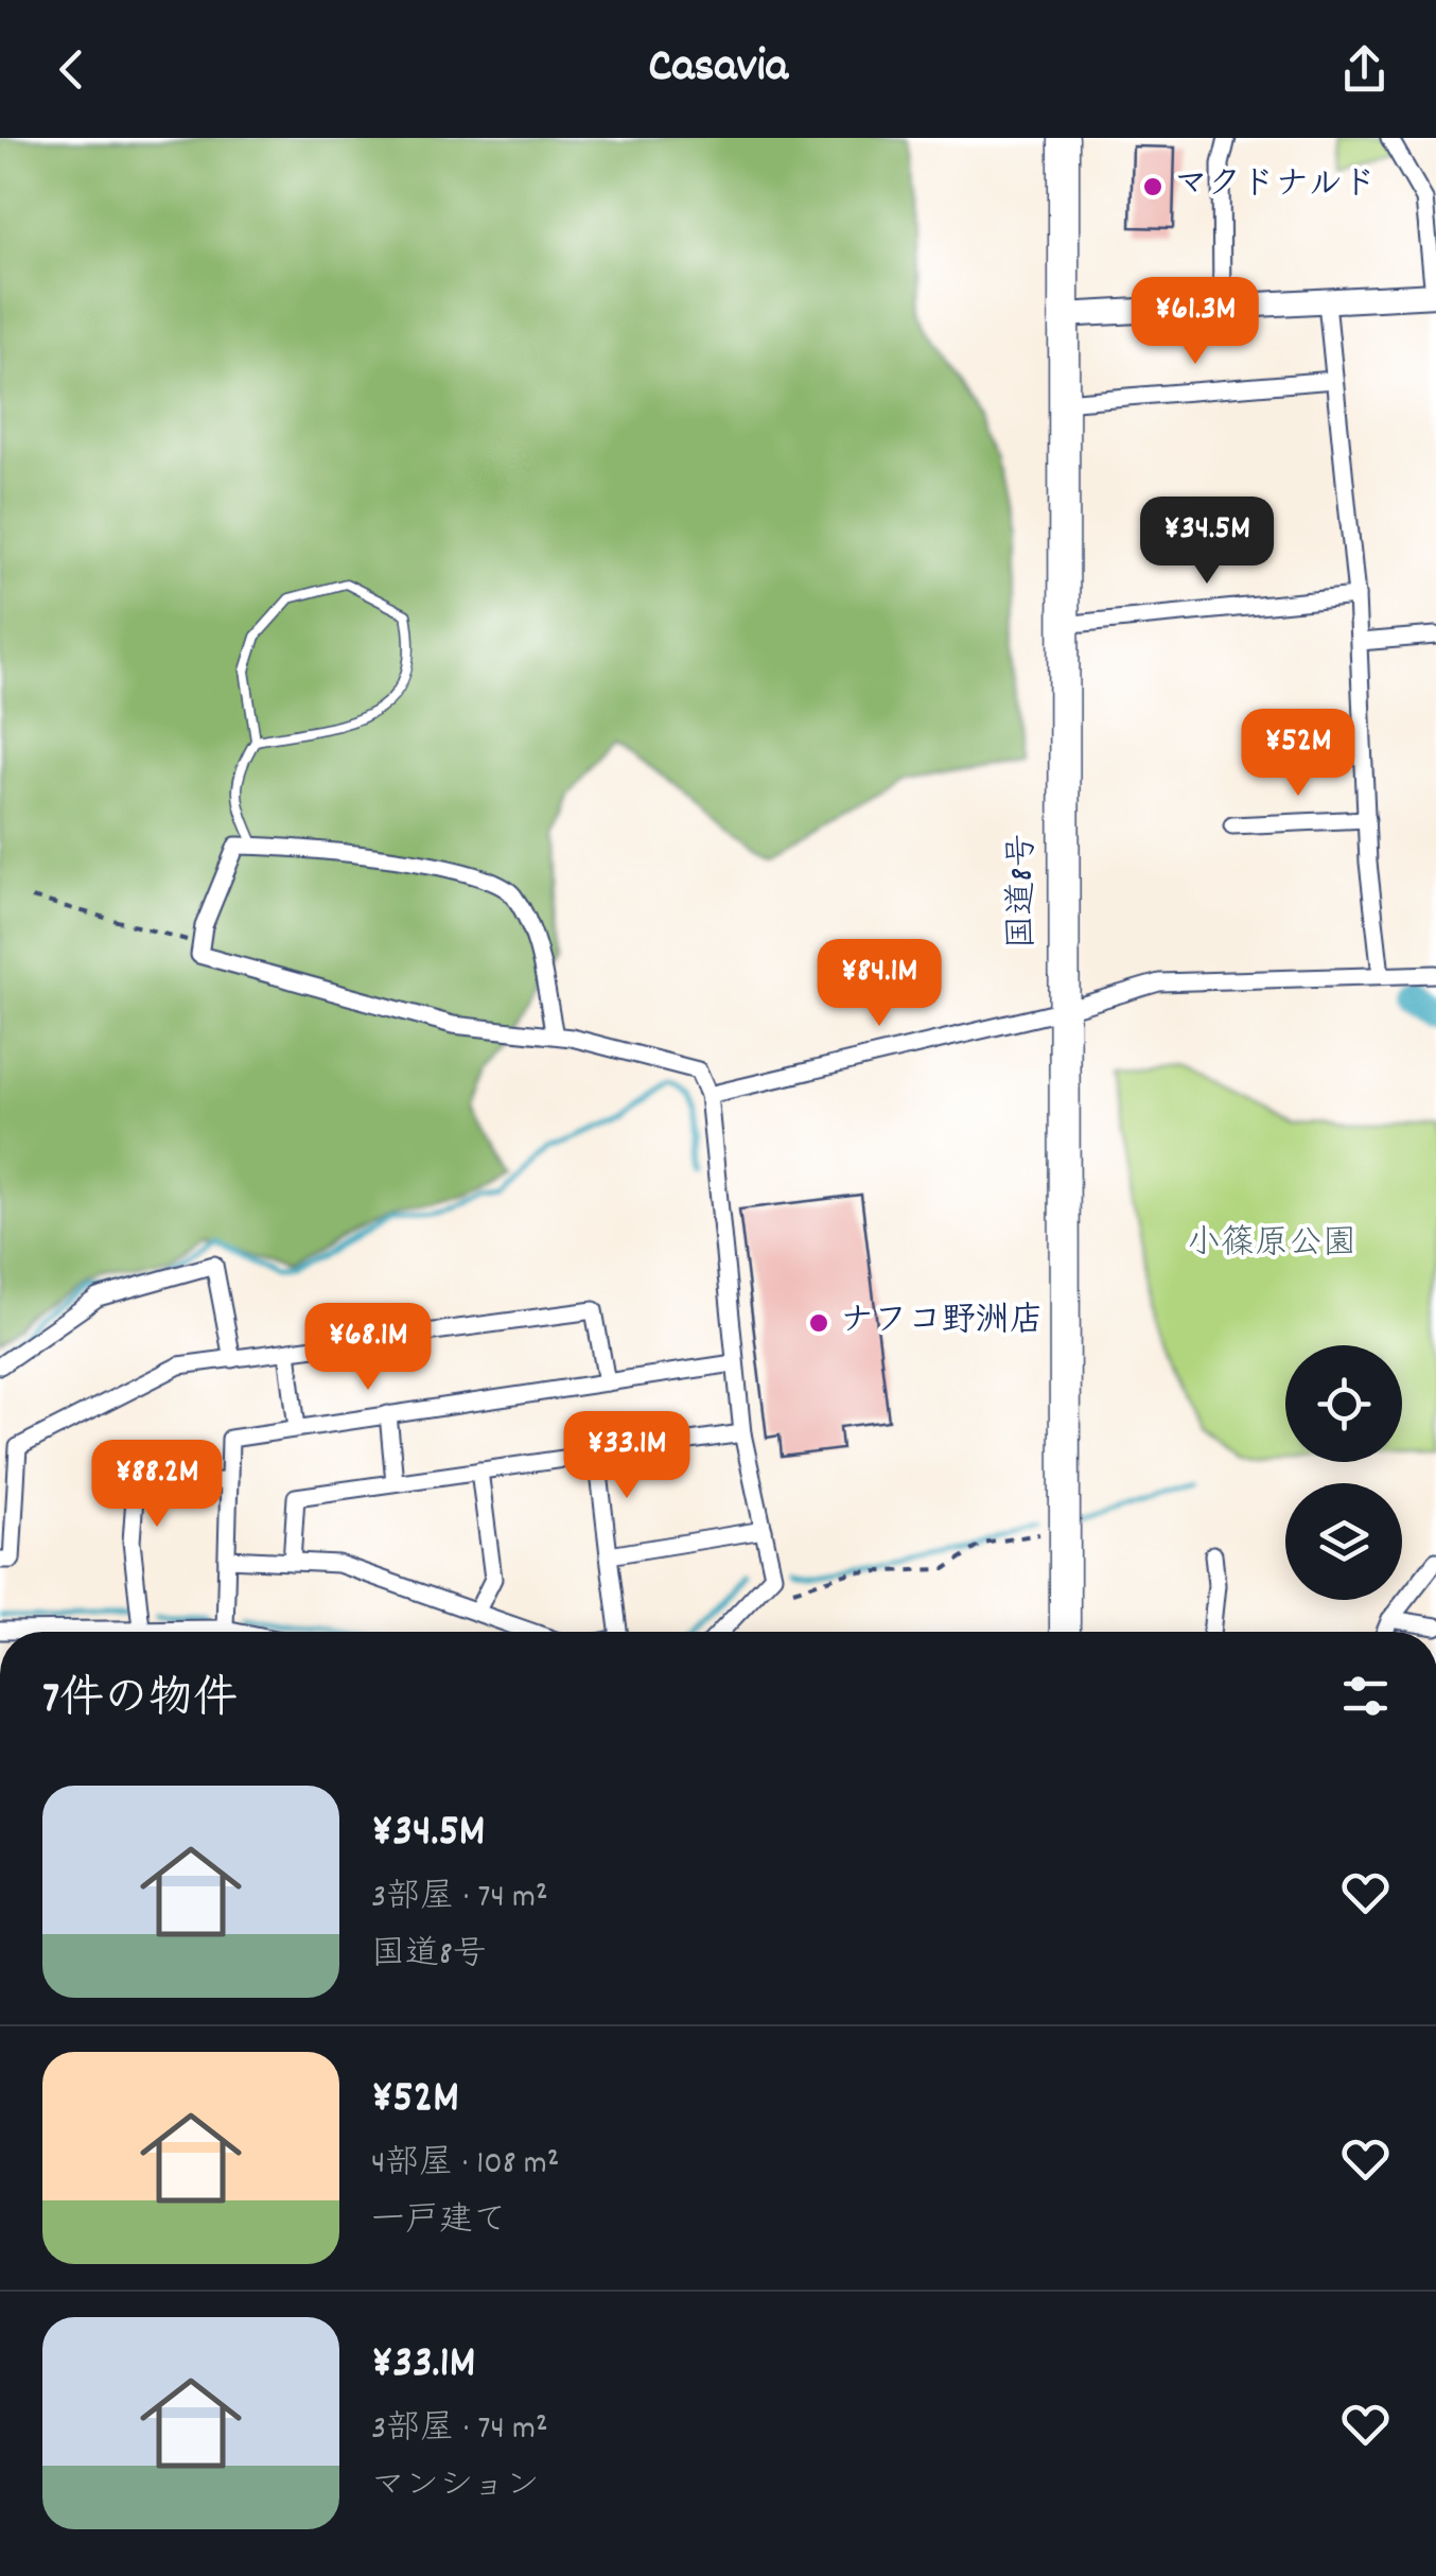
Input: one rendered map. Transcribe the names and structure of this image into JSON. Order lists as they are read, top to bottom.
{
  "streets": {
    "highway": ["国道8号"]
  },
  "parks": ["小篠原公園"],
  "places": ["マクドナルド", "ナフコ野洲店"],
  "page": {
    "header": "Casavia",
    "price": [
      "¥61.3M",
      "¥34.5M",
      "¥52M",
      "¥84.1M",
      "¥68.1M",
      "¥33.1M",
      "¥88.2M"
    ],
    "heading": "7件の物件",
    "list": [
      {
        "name": "¥34.5M",
        "note": "3部屋 · 74 m² · 国道8号"
      },
      {
        "name": "¥52M",
        "note": "4部屋 · 108 m² · 一戸建て"
      },
      {
        "name": "¥33.1M",
        "note": "3部屋 · 74 m² · マンション"
      }
    ]
  }
}
